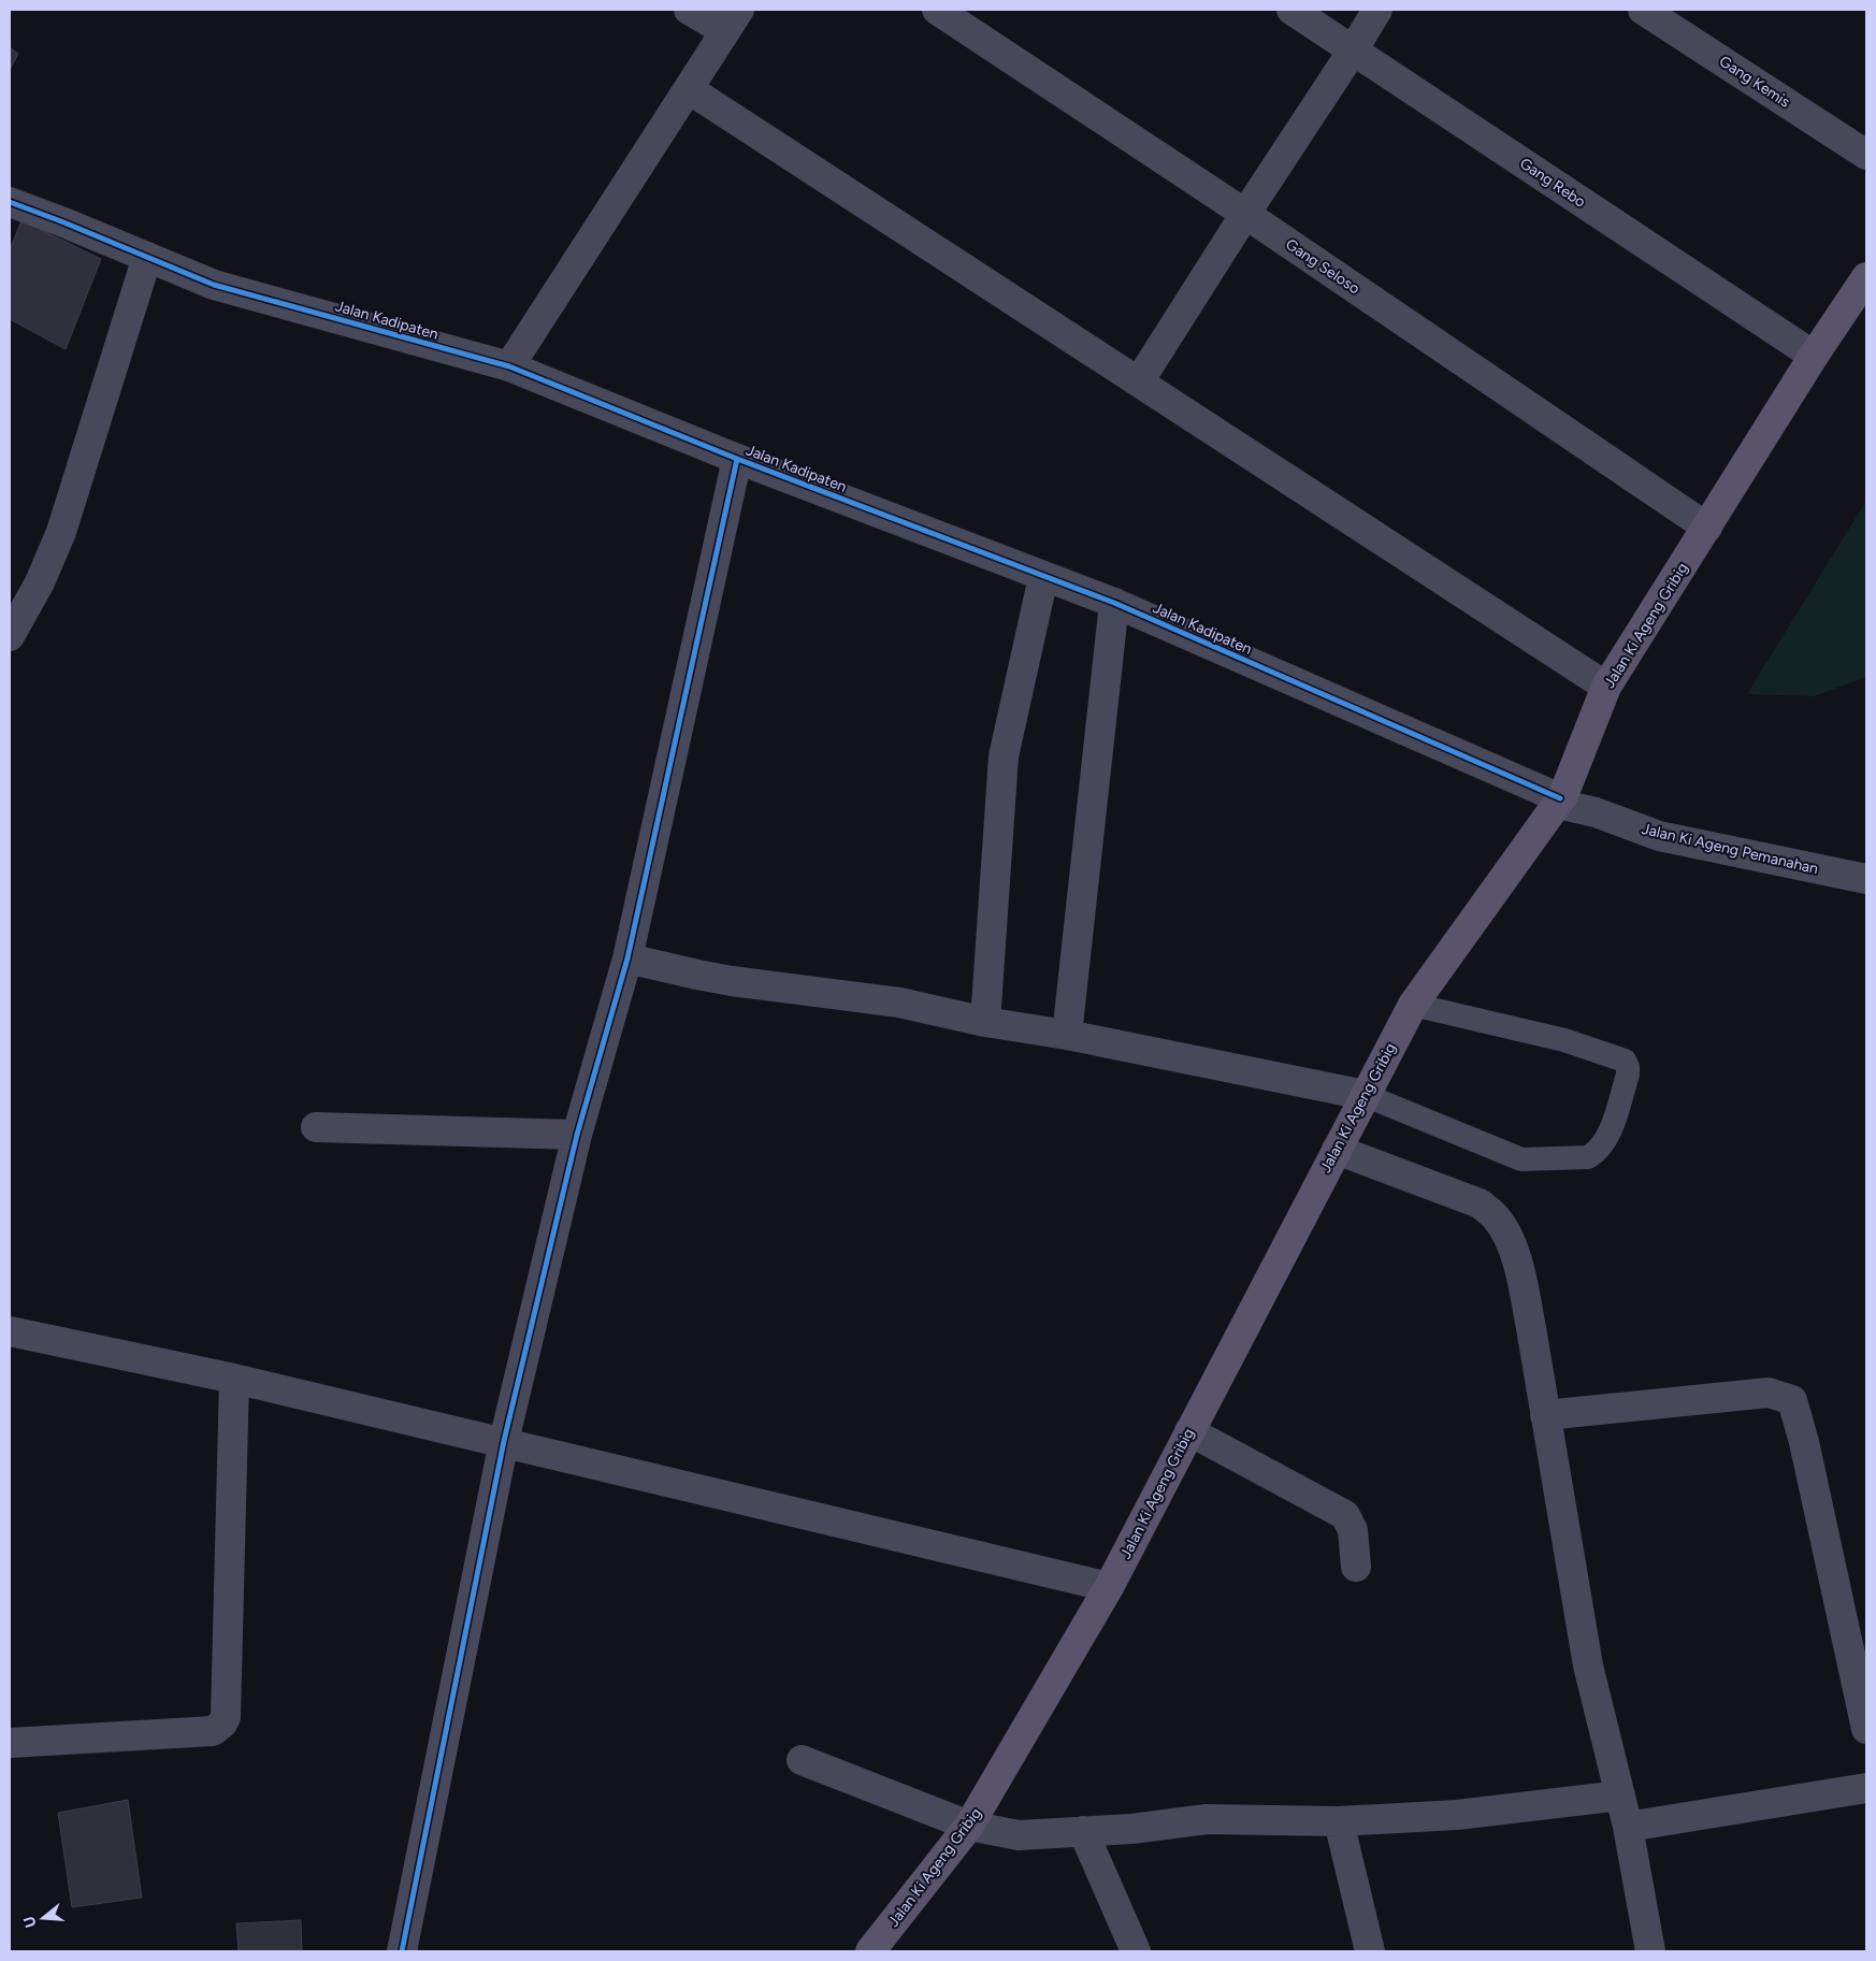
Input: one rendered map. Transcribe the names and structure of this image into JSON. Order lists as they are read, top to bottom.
{
  "streets": {
    "main road": ["Jalan Ki Ageng Gribig"],
    "street": [
      "Gang Kemis",
      "Gang Rebo",
      "Gang Seloso",
      "Jalan Kadipaten",
      "Jalan Ki Ageng Pemanahan"
    ]
  },
  "crossings": [
    ["Gang Rebo", "Jalan Ki Ageng Gribig"],
    ["Gang Seloso", "Jalan Ki Ageng Gribig"],
    ["Jalan Kadipaten", "Jalan Ki Ageng Gribig"],
    ["Jalan Kadipaten", "Jalan Ki Ageng Pemanahan"],
    ["Jalan Ki Ageng Gribig", "Jalan Ki Ageng Pemanahan"]
  ],
  "north": "left"
}
